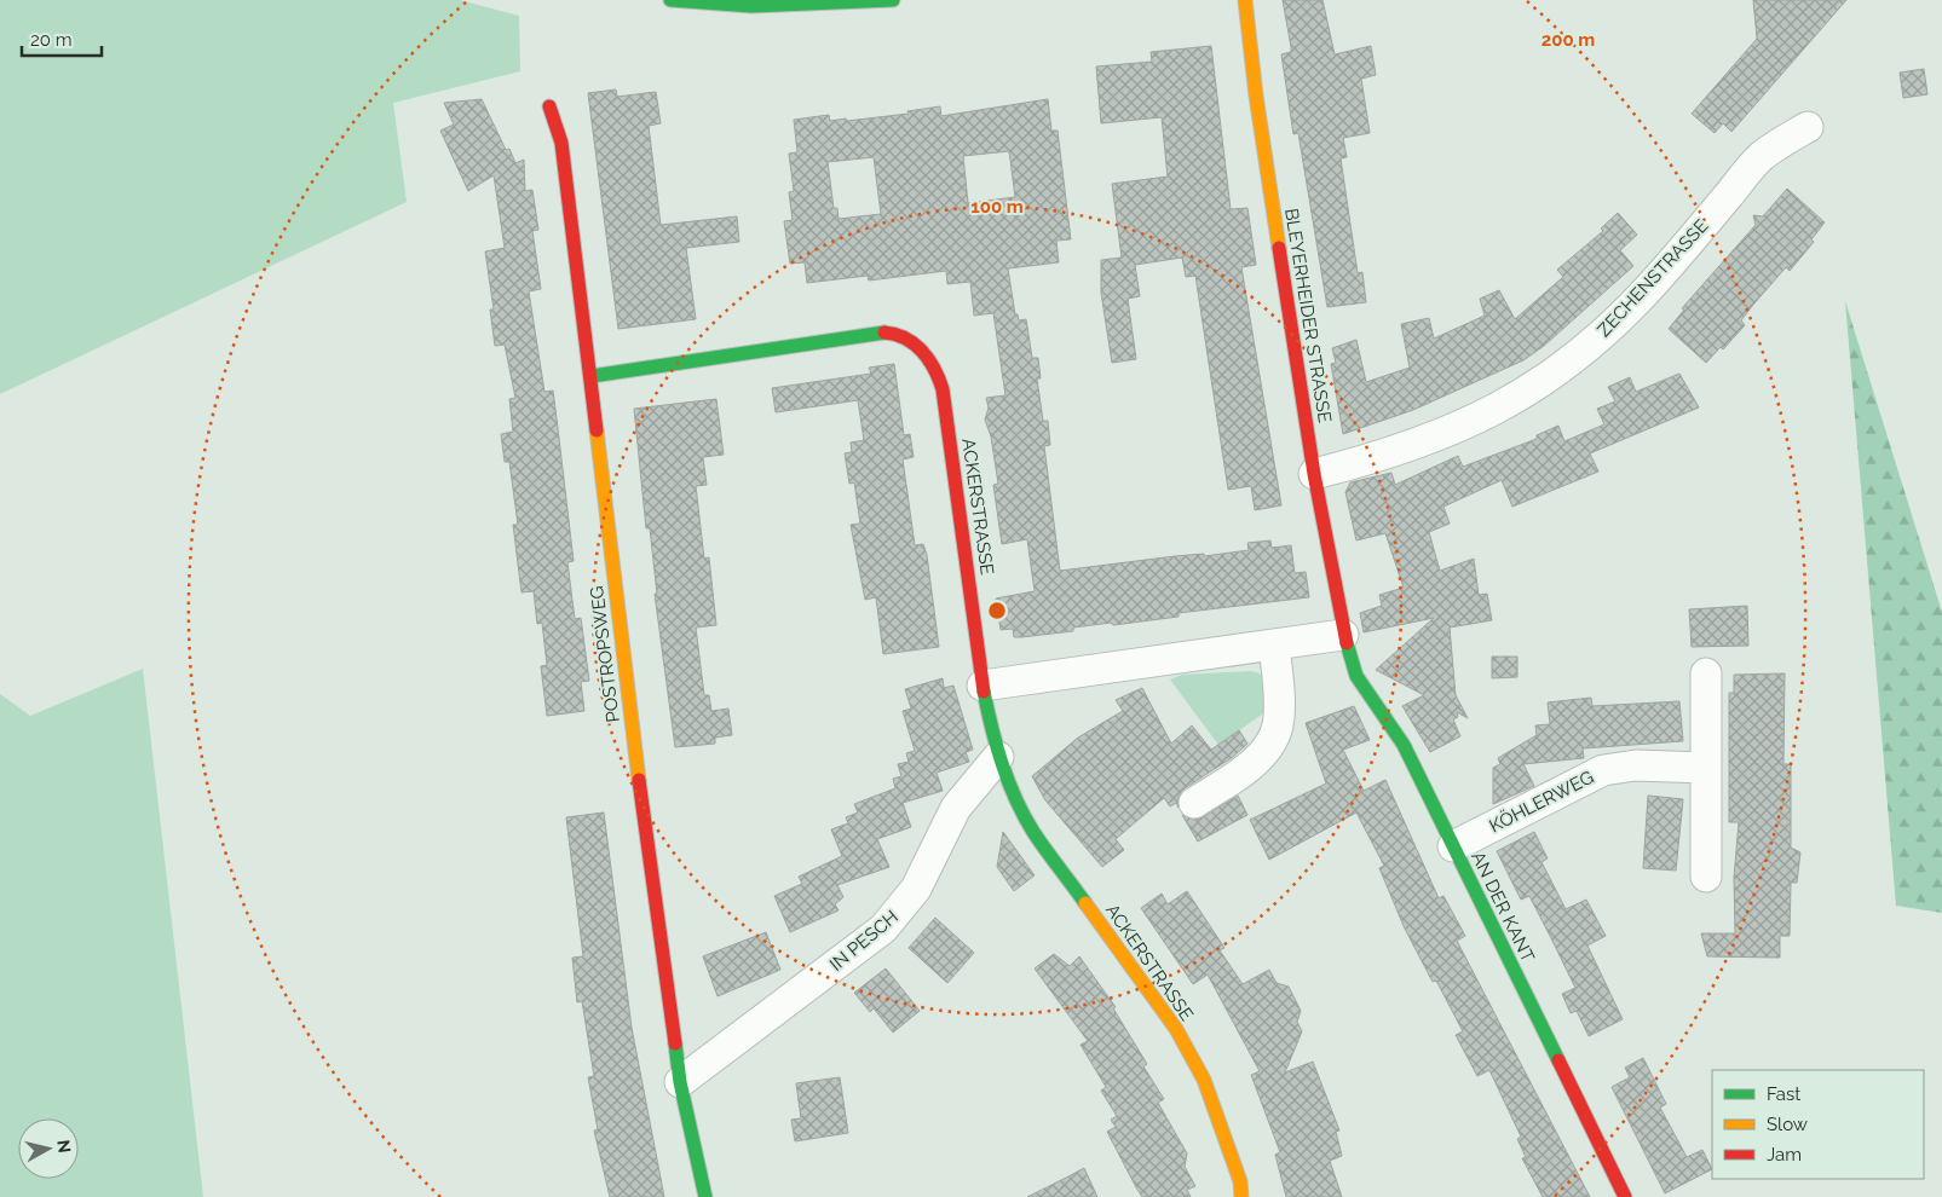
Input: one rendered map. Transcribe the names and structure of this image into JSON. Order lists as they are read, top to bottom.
{
  "streets": {
    "street": [
      "ZECHENSTRASSE",
      "BLEYERHEIDER STRASSE",
      "ACKERSTRASSE",
      "POSTROPSWEG",
      "KÖHLERWEG",
      "AN DER KANT",
      "IN PESCH"
    ]
  },
  "crossings": [
    ["ZECHENSTRASSE", "BLEYERHEIDER STRASSE"],
    ["BLEYERHEIDER STRASSE", "AN DER KANT"],
    ["ACKERSTRASSE", "POSTROPSWEG"],
    ["ACKERSTRASSE", "IN PESCH"],
    ["POSTROPSWEG", "IN PESCH"],
    ["KÖHLERWEG", "AN DER KANT"]
  ],
  "legend": ["Fast", "Slow", "Jam"],
  "scale_bar": "20 m",
  "north": "right",
  "rings": ["200 m", "100 m"]
}
